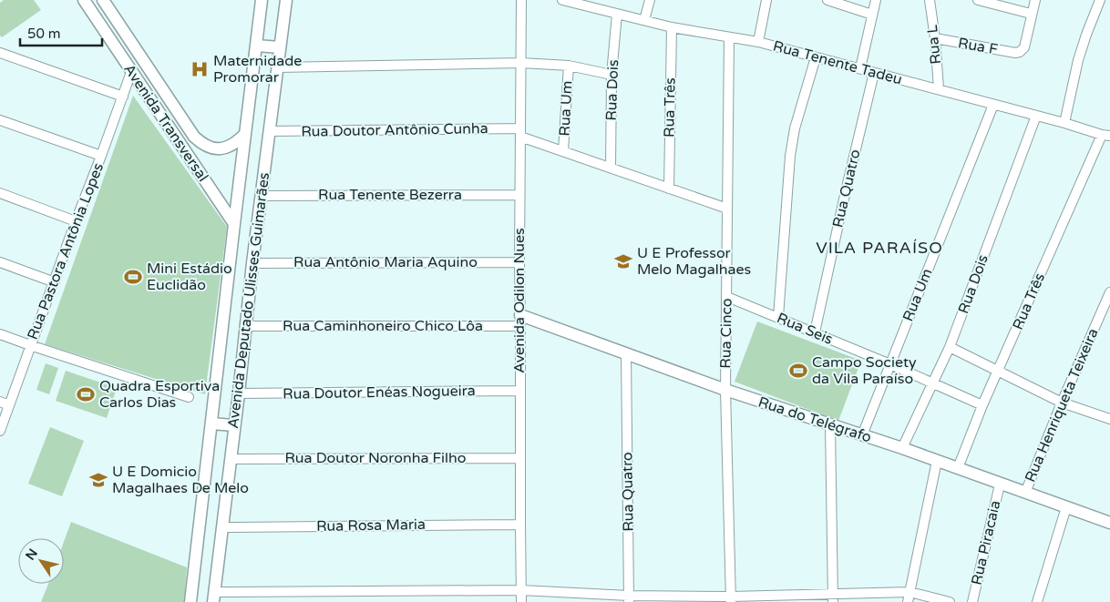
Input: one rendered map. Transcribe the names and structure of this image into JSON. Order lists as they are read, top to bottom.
{
  "streets": {
    "street": [
      "Rua L",
      "Rua F",
      "Rua Tenente Tadeu",
      "Rua Dois",
      "Rua Três",
      "Rua Um",
      "Avenida Transversal",
      "Rua Doutor Antônio Cunha",
      "Rua Quatro",
      "Rua Tenente Bezerra",
      "Rua Pastora Antônia Lopes",
      "Rua Antônio Maria Aquino",
      "Avenida Deputado Ulisses Guimarães",
      "Avenida Odilon Nues",
      "Rua Caminhoneiro Chico Lôa",
      "Rua Seis",
      "Rua Cinco",
      "Rua Doutor Enéas Nogueira",
      "Rua Henriqueta Teixeira",
      "Rua do Telégrafo",
      "Rua Doutor Noronha Filho",
      "Rua Rosa Maria",
      "Rua Piracaia"
    ]
  },
  "crossings": [
    ["Rua L", "Rua F"],
    ["Rua L", "Rua Tenente Tadeu"],
    ["Rua Tenente Tadeu", "Rua Dois"],
    ["Rua Tenente Tadeu", "Rua Três"],
    ["Rua Tenente Tadeu", "Rua Um"],
    ["Rua Tenente Tadeu", "Rua Quatro"],
    ["Rua Tenente Tadeu", "Rua Cinco"],
    ["Rua Dois", "Rua Seis"],
    ["Rua Dois", "Rua do Telégrafo"],
    ["Rua Três", "Rua Seis"],
    ["Rua Três", "Rua do Telégrafo"],
    ["Rua Um", "Rua Seis"],
    ["Rua Um", "Rua do Telégrafo"],
    ["Avenida Transversal", "Rua Pastora Antônia Lopes"],
    ["Avenida Transversal", "Avenida Deputado Ulisses Guimarães"],
    ["Rua Doutor Antônio Cunha", "Avenida Deputado Ulisses Guimarães"],
    ["Rua Doutor Antônio Cunha", "Avenida Odilon Nues"],
    ["Rua Quatro", "Rua Seis"],
    ["Rua Quatro", "Rua do Telégrafo"],
    ["Rua Tenente Bezerra", "Avenida Deputado Ulisses Guimarães"],
    ["Rua Tenente Bezerra", "Avenida Odilon Nues"],
    ["Rua Antônio Maria Aquino", "Avenida Deputado Ulisses Guimarães"],
    ["Rua Antônio Maria Aquino", "Avenida Odilon Nues"],
    ["Avenida Deputado Ulisses Guimarães", "Rua Caminhoneiro Chico Lôa"],
    ["Avenida Deputado Ulisses Guimarães", "Rua Doutor Enéas Nogueira"],
    ["Avenida Deputado Ulisses Guimarães", "Rua Doutor Noronha Filho"],
    ["Avenida Deputado Ulisses Guimarães", "Rua Rosa Maria"],
    ["Avenida Odilon Nues", "Rua Caminhoneiro Chico Lôa"],
    ["Avenida Odilon Nues", "Rua Doutor Enéas Nogueira"],
    ["Avenida Odilon Nues", "Rua do Telégrafo"],
    ["Avenida Odilon Nues", "Rua Doutor Noronha Filho"],
    ["Avenida Odilon Nues", "Rua Rosa Maria"],
    ["Rua Caminhoneiro Chico Lôa", "Rua do Telégrafo"],
    ["Rua Seis", "Rua Cinco"],
    ["Rua Cinco", "Rua do Telégrafo"],
    ["Rua Henriqueta Teixeira", "Rua do Telégrafo"],
    ["Rua do Telégrafo", "Rua Piracaia"]
  ],
  "districts": ["VILA PARAÍSO"],
  "places": {
    "hospital": ["Maternidade Promorar"],
    "school or university": ["U E Professor Melo Magalhaes", "U E Domicio Magalhaes De Melo"],
    "sports": ["Mini Estádio Euclidão", "Campo Society da Vila Paraíso", "Quadra Esportiva Carlos Dias"]
  },
  "scale_bar": "50 m",
  "north": "top left"
}
